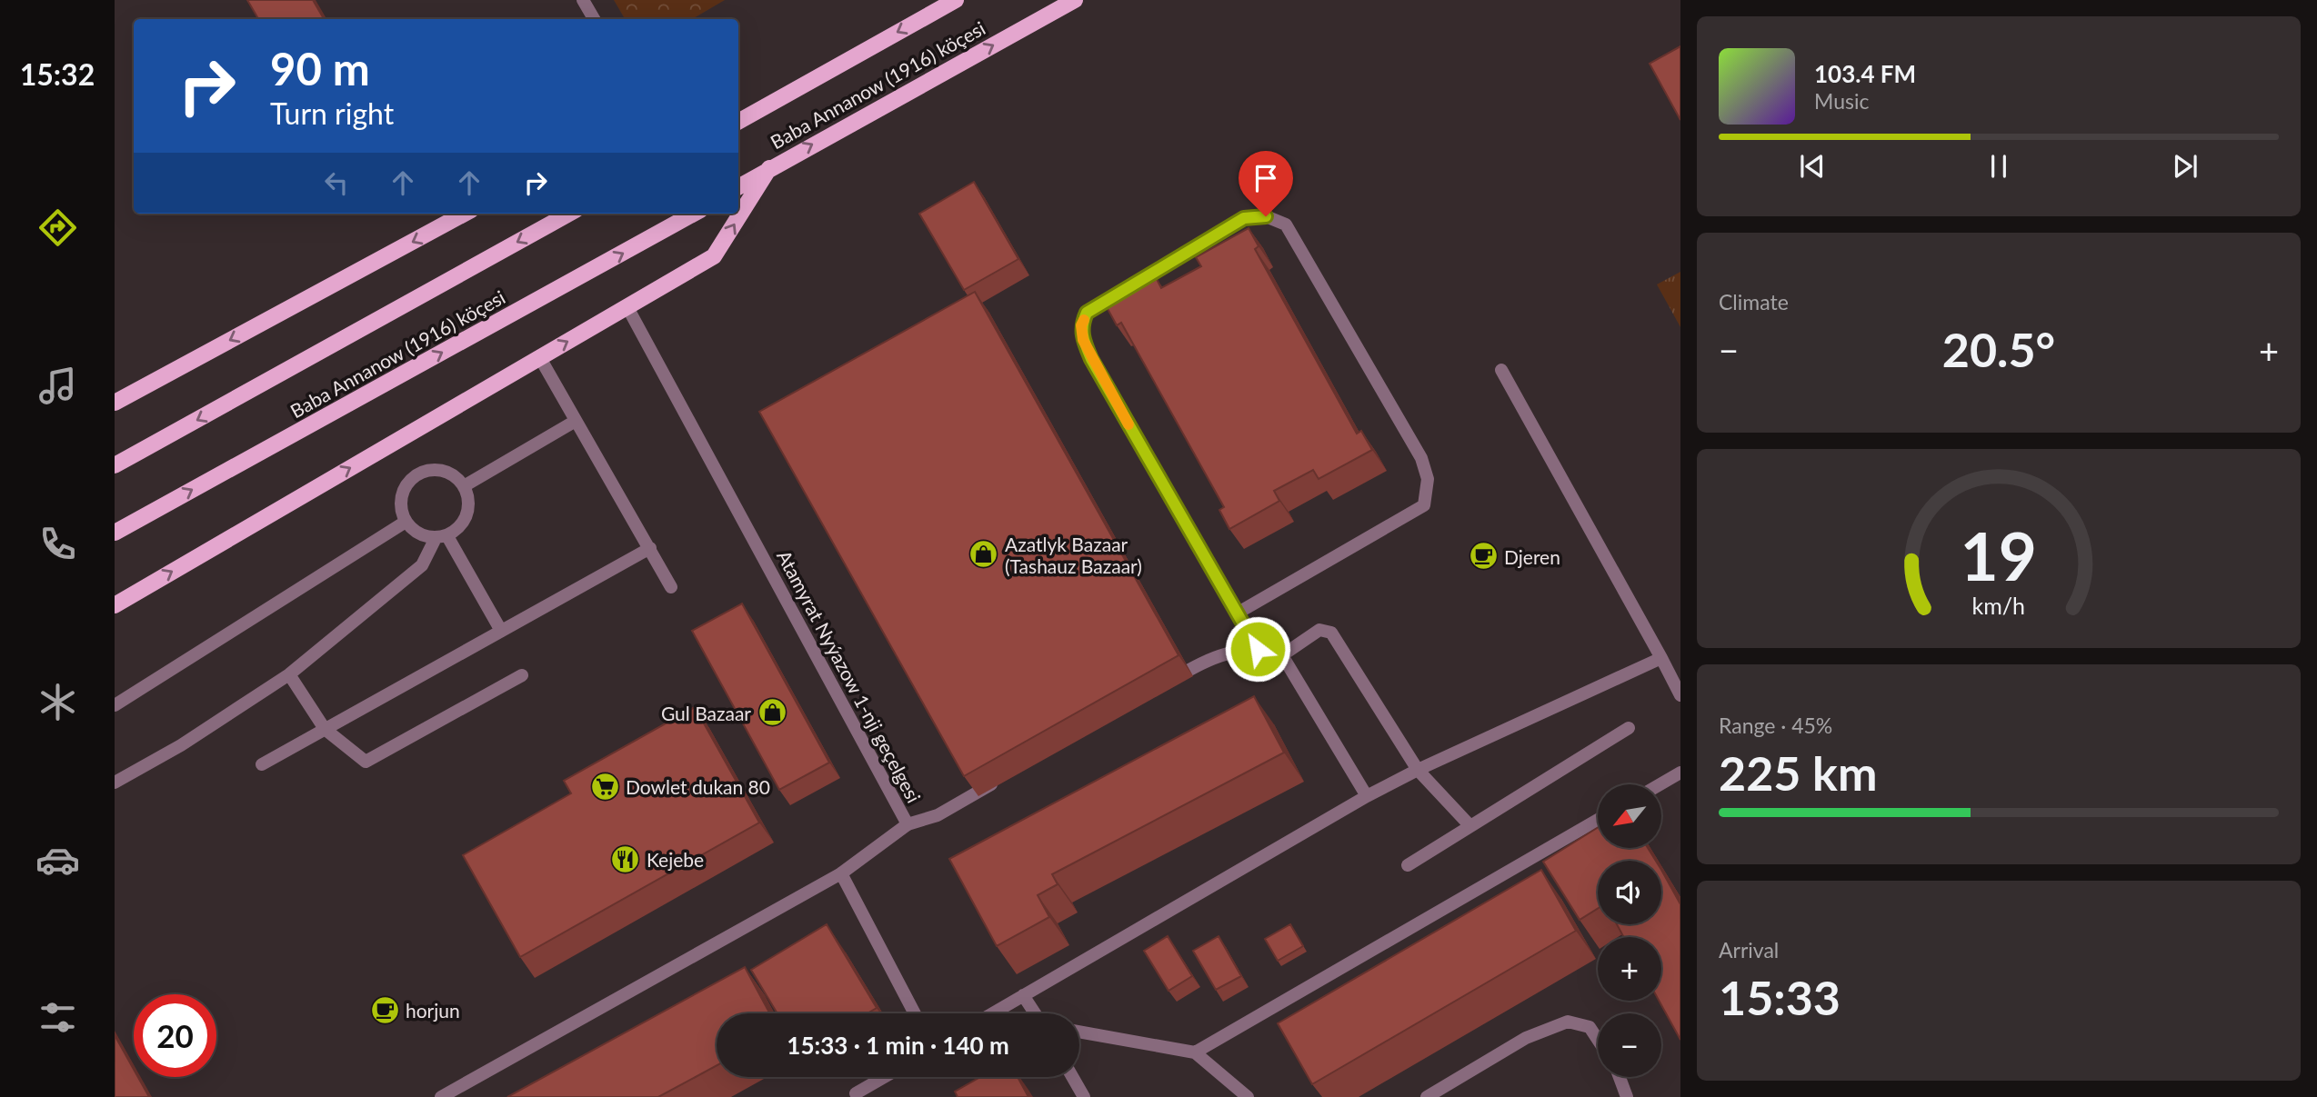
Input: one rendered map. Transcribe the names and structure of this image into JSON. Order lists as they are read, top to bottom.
{
  "streets": {
    "main road": ["Baba Annanow (1916) köçesi"],
    "street": ["Atamyrat Nyýazow 1-nji geçelgesi"]
  },
  "places": {
    "shop": ["Azatlyk Bazaar (Tashauz Bazaar)", "Gul Bazaar"],
    "cafe": ["Djeren", "horjun"],
    "supermarket": ["Dowlet dukan 80"],
    "restaurant": ["Kejebe"]
  },
  "north": "bottom left",
  "page": {
    "tabs": "15:32",
    "turn": ["90 m", "Turn right"],
    "song": ["103.4 FM", "Music"],
    "tile": [
      "Climate",
      ["Range · 45%", "225 km"],
      ["Arrival", "15:33"]
    ],
    "heat": ["−", "20.5°", "+"],
    "map_buttons": ["+", "−"],
    "limit": "20",
    "trip": "15:33 · 1 min · 140 m",
    "gauge": ["19", "km/h"]
  }
}
